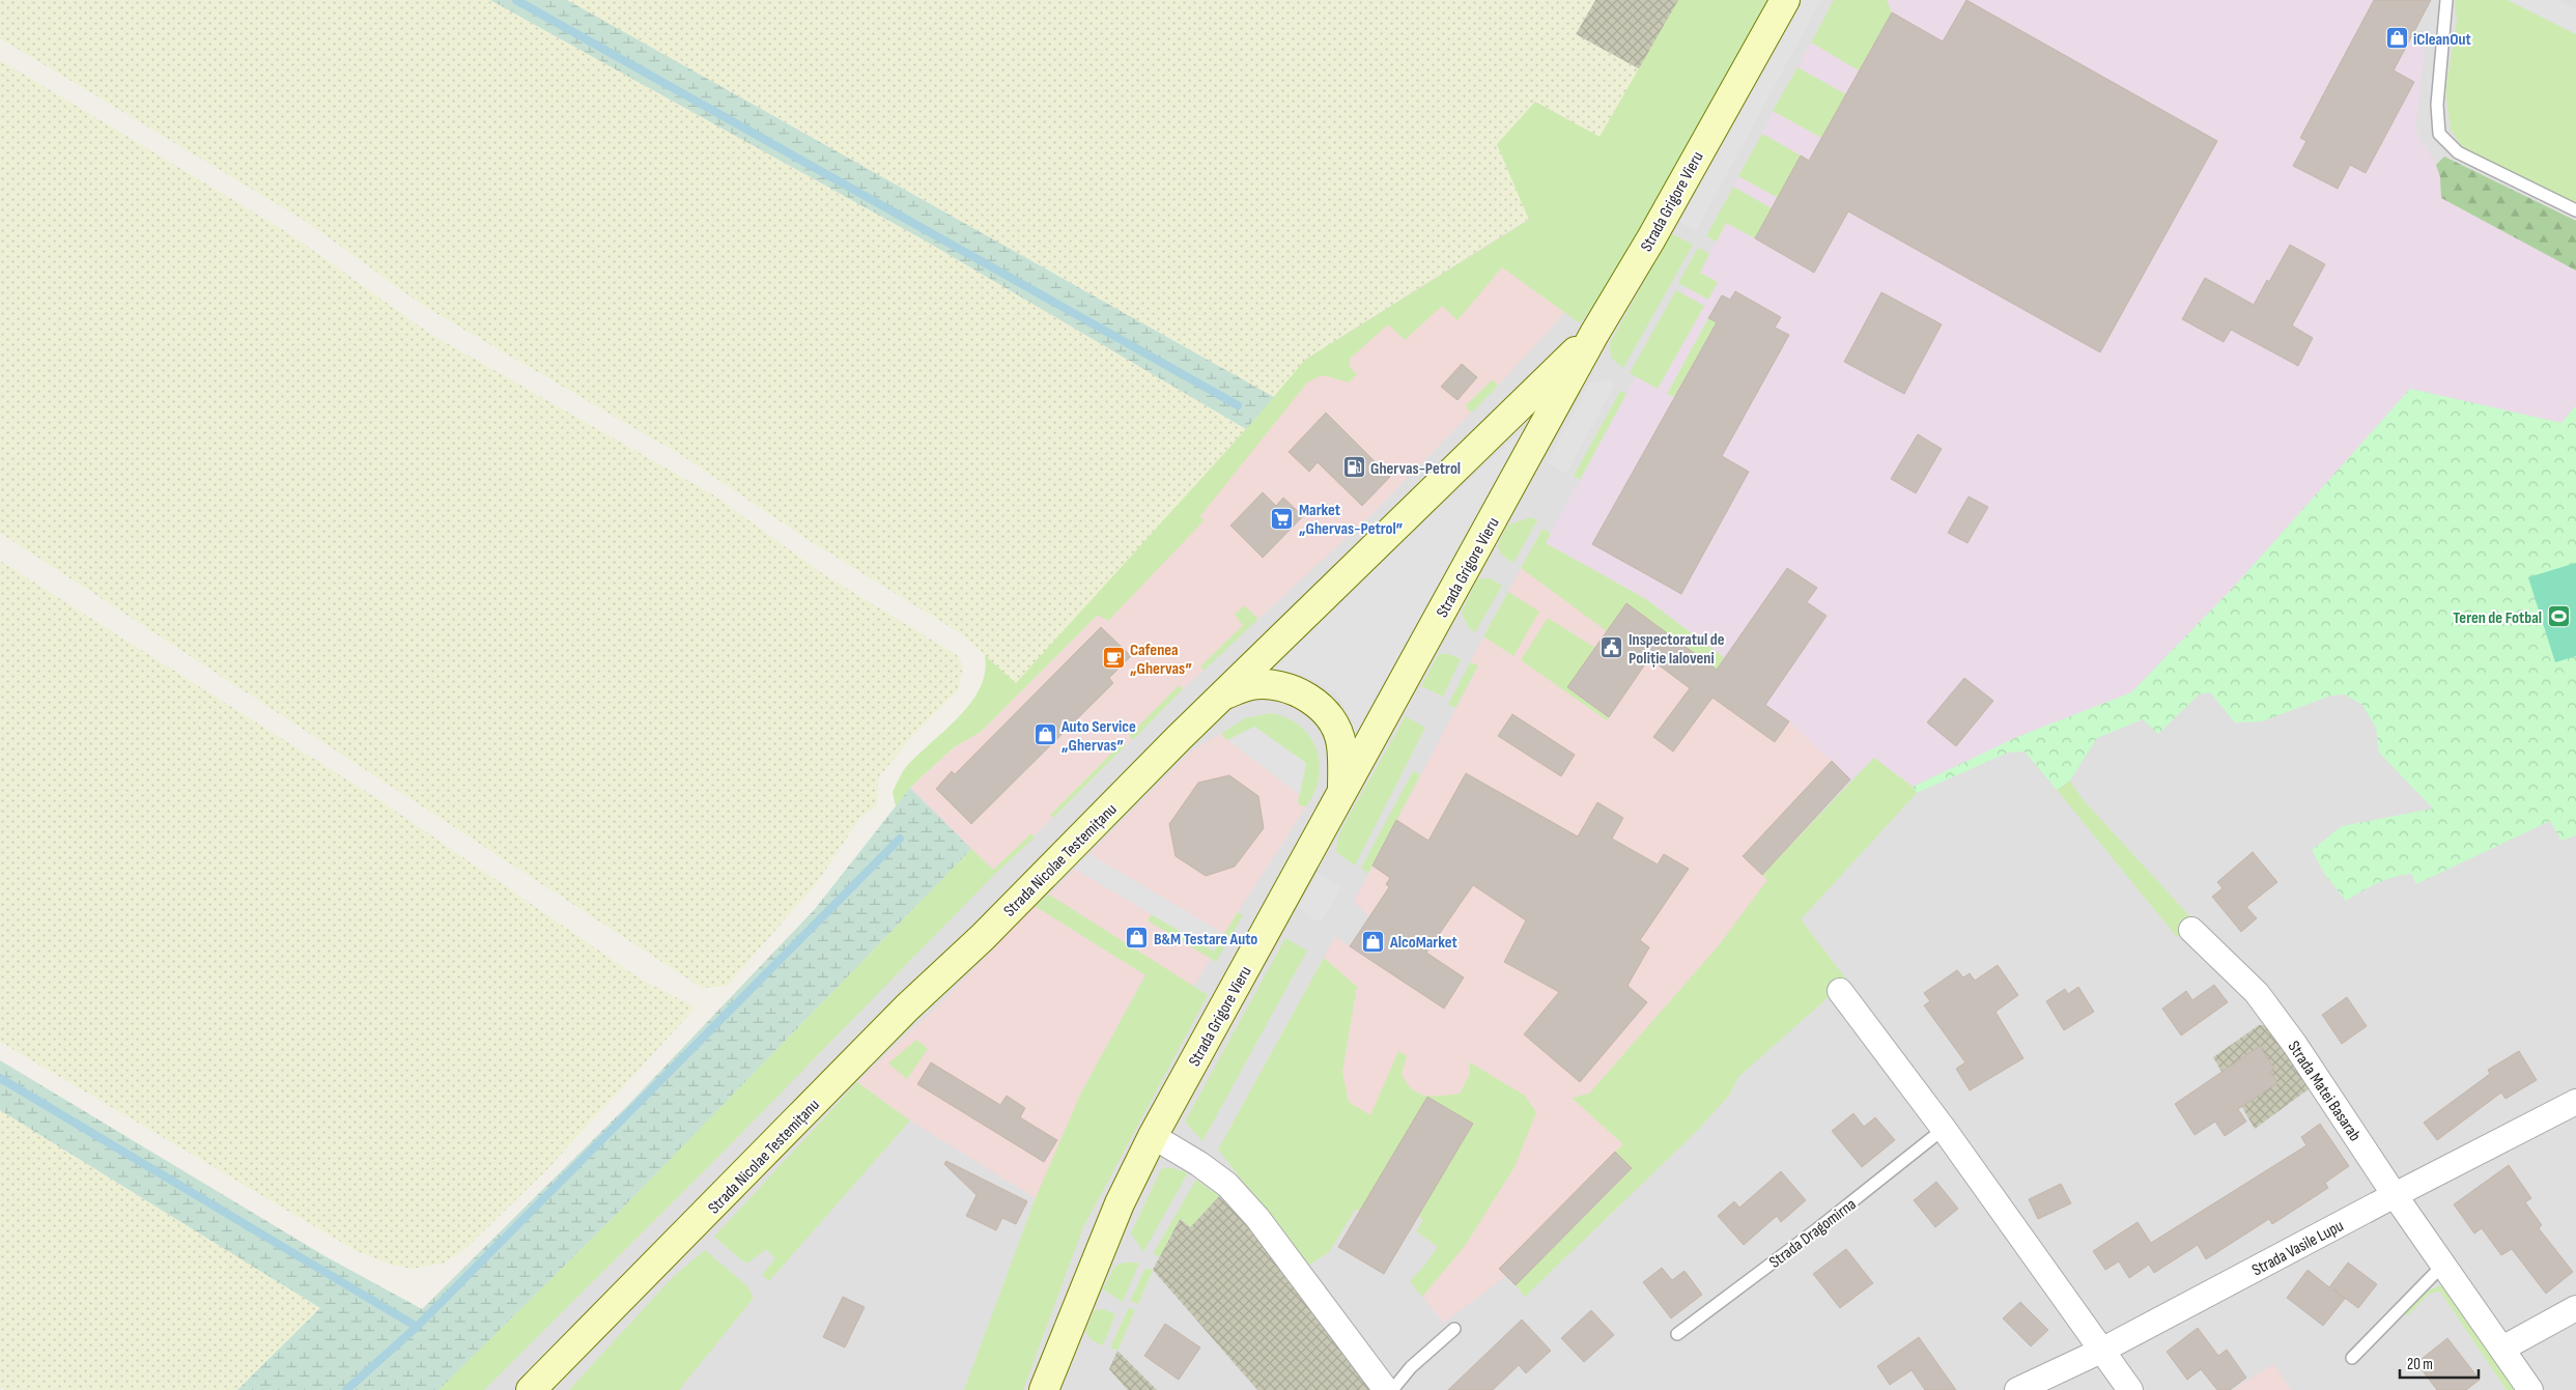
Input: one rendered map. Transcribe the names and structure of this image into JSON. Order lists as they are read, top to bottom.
{
  "streets": {
    "main road": ["Strada Grigore Vieru", "Strada Nicolae Testemițanu"],
    "street": ["Strada Matei Basarab", "Strada Vasile Lupu"],
    "lane": ["Strada Dragomirna"]
  },
  "crossings": [
    ["Strada Grigore Vieru", "Strada Nicolae Testemițanu"],
    ["Strada Matei Basarab", "Strada Vasile Lupu"]
  ],
  "places": {
    "shop": [
      "iCleanOut",
      "Auto Service „Ghervas”",
      "B&M Testare Auto",
      "AlcoMarket"
    ],
    "fuel station": ["Ghervas-Petrol"],
    "supermarket": ["Market „Ghervas-Petrol”"],
    "sports": ["Teren de Fotbal"],
    "public building": ["Inspectoratul de Poliție Ialoveni"],
    "cafe": ["Cafenea „Ghervas”"]
  },
  "scale_bar": "20 m"
}
